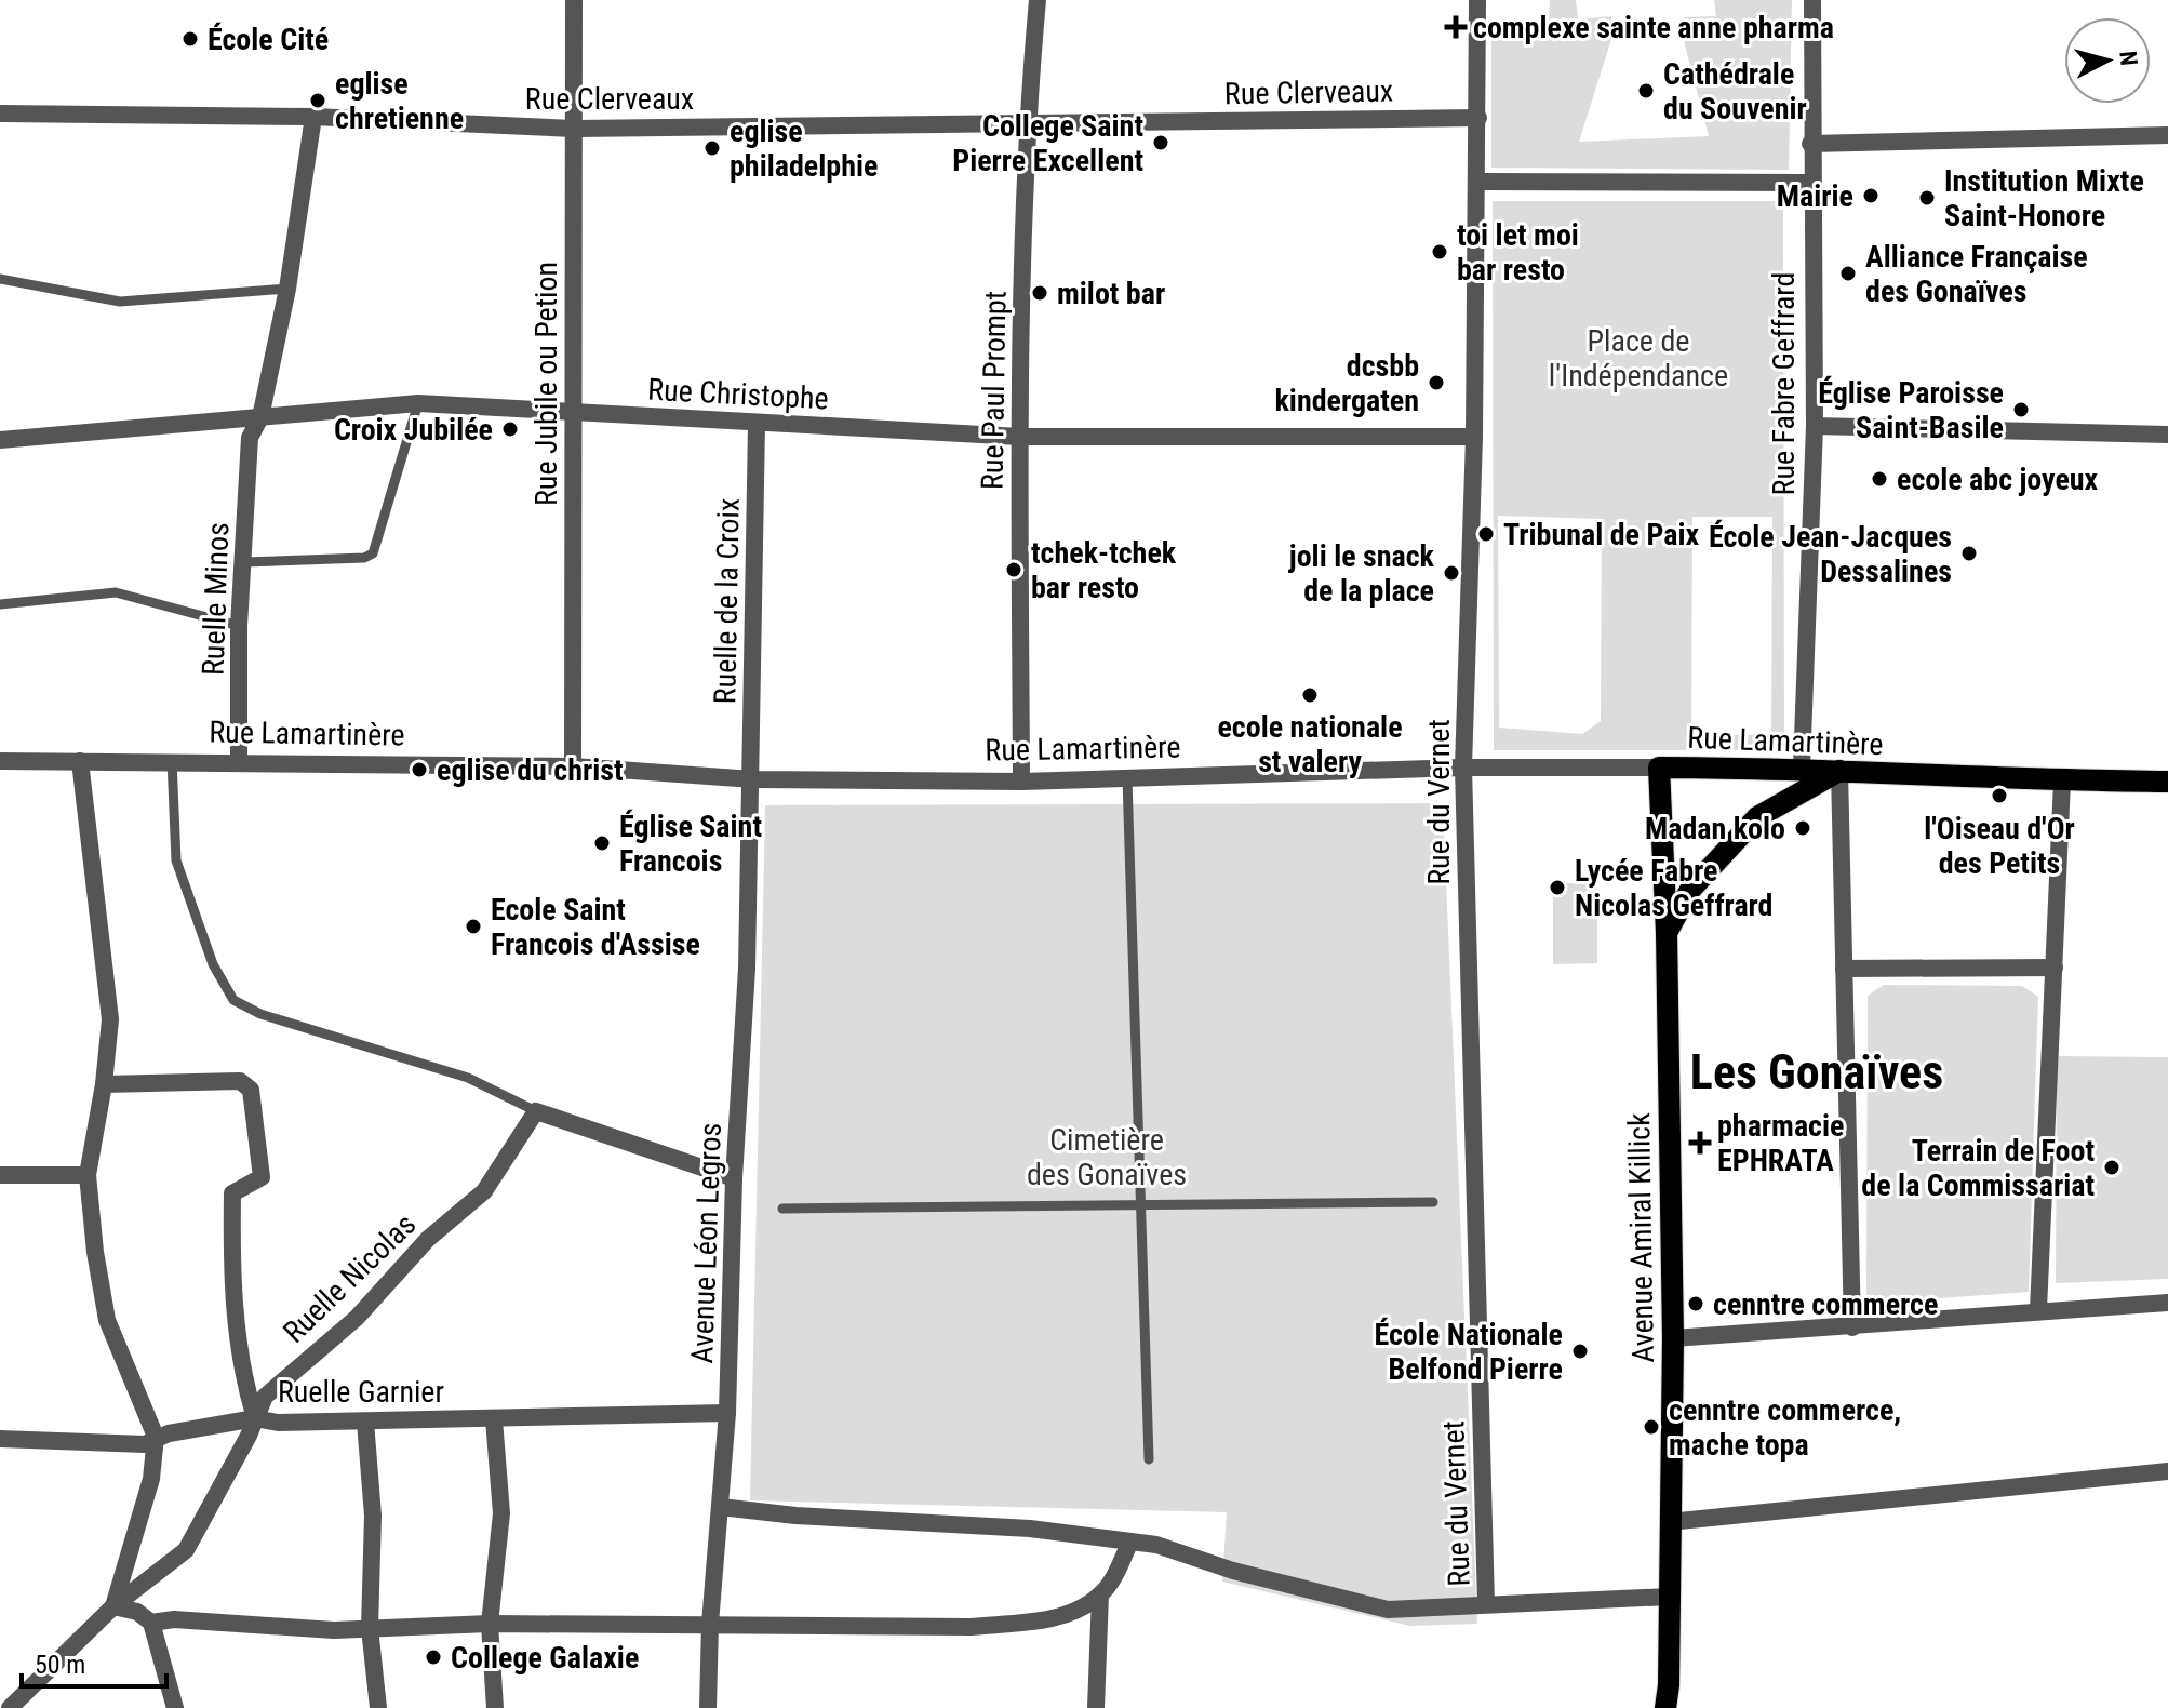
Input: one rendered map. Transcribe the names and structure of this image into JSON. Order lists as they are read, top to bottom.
{
  "streets": {
    "main road": ["Rue Lamartinère", "Avenue Amiral Killick"],
    "street": [
      "Rue Clerveaux",
      "Rue Jubile ou Petion",
      "Rue Fabre Geffrard",
      "Rue Paul Prompt",
      "Rue Christophe",
      "Ruelle Minos",
      "Ruelle de la Croix",
      "Rue du Vernet",
      "Avenue Léon Legros",
      "Ruelle Nicolas",
      "Ruelle Garnier"
    ]
  },
  "crossings": [
    ["Rue Clerveaux", "Rue Jubile ou Petion"],
    ["Rue Clerveaux", "Rue Paul Prompt"],
    ["Rue Clerveaux", "Rue du Vernet"],
    ["Rue Jubile ou Petion", "Rue Christophe"],
    ["Rue Jubile ou Petion", "Rue Lamartinère"],
    ["Rue Fabre Geffrard", "Rue Lamartinère"],
    ["Rue Paul Prompt", "Rue Christophe"],
    ["Rue Paul Prompt", "Rue Lamartinère"],
    ["Rue Christophe", "Ruelle Minos"],
    ["Rue Christophe", "Ruelle de la Croix"],
    ["Rue Christophe", "Rue du Vernet"],
    ["Ruelle Minos", "Rue Lamartinère"],
    ["Ruelle de la Croix", "Rue Lamartinère"],
    ["Ruelle de la Croix", "Avenue Léon Legros"],
    ["Rue Lamartinère", "Rue du Vernet"],
    ["Rue Lamartinère", "Avenue Amiral Killick"],
    ["Rue Lamartinère", "Avenue Léon Legros"],
    ["Avenue Léon Legros", "Ruelle Garnier"],
    ["Ruelle Nicolas", "Ruelle Garnier"]
  ],
  "districts": ["Les Gonaïves"],
  "parks": ["Place de l'Indépendance", "Cimetière des Gonaïves"],
  "places": {
    "health": ["complexe sainte anne pharma", "pharmacie EPHRATA"],
    "other": [
      "École Cité",
      "Cathédrale du Souvenir",
      "eglise chretienne",
      "College Saint Pierre Excellent",
      "eglise philadelphie",
      "Mairie",
      "Institution Mixte Saint-Honore",
      "toi let moi bar resto",
      "Alliance Française des Gonaïves",
      "milot bar",
      "dcsbb kindergaten",
      "Église Paroisse Saint-Basile",
      "Croix Jubilée",
      "ecole abc joyeux",
      "Tribunal de Paix",
      "École Jean-Jacques Dessalines",
      "tchek-tchek bar resto",
      "joli le snack de la place",
      "ecole nationale st valery",
      "eglise du christ",
      "l'Oiseau d'Or des Petits",
      "Madan kolo",
      "Église Saint Francois",
      "Lycée Fabre Nicolas Geffrard",
      "Ecole Saint Francois d'Assise",
      "Terrain de Foot de la Commissariat",
      "cenntre commerce",
      "École Nationale Belfond Pierre",
      "cenntre commerce, mache topa",
      "College Galaxie"
    ]
  },
  "scale_bar": "50 m",
  "north": "right"
}
